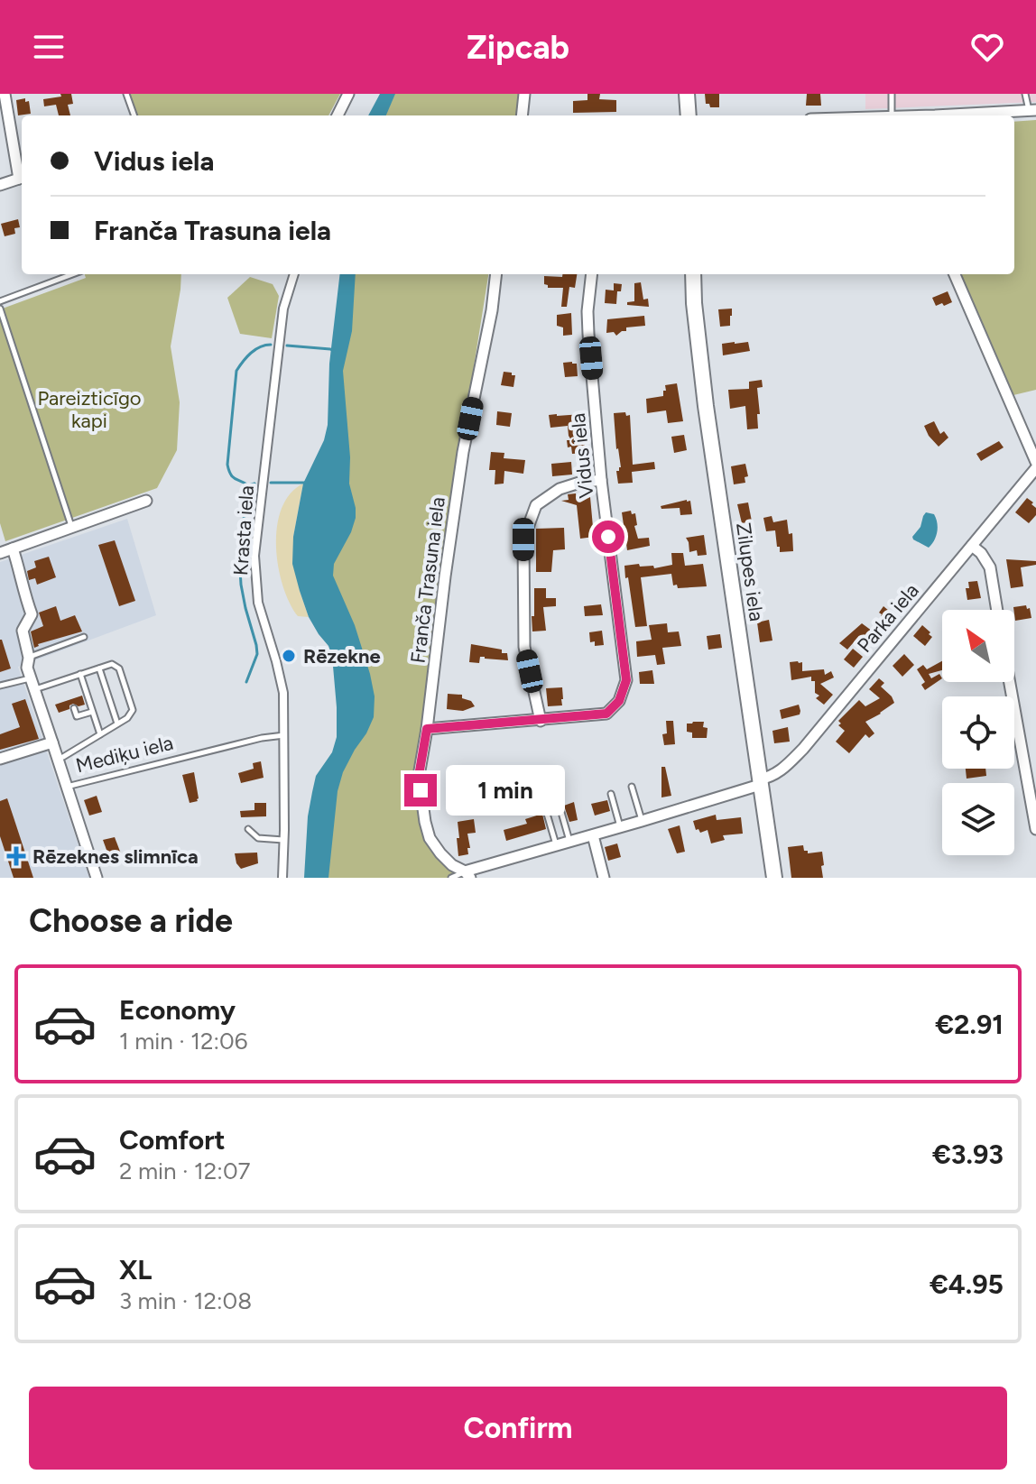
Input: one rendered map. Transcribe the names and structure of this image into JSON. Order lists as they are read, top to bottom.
{
  "streets": {
    "main road": ["Zilupes iela"],
    "street": [
      "Vidus iela",
      "Krasta iela",
      "Franča Trasuna iela",
      "Parka iela",
      "Mediķu iela"
    ]
  },
  "crossings": [
    ["Krasta iela", "Mediķu iela"],
    ["Zilupes iela", "Parka iela"],
    ["Franča Trasuna iela", "Parka iela"]
  ],
  "parks": ["Pareizticīgo kapi"],
  "places": {
    "other": ["Rēzekne"],
    "health": ["Rēzeknes slimnīca"]
  },
  "north": "top left",
  "page": {
    "header": "Zipcab",
    "banner": ["Vidus iela", "Franča Trasuna iela"],
    "bubble": "1 min",
    "heading": "Choose a ride",
    "list": [
      {
        "name": "Economy",
        "note": "1 min · 12:06",
        "value": "€2.91"
      },
      {
        "name": "Comfort",
        "note": "2 min · 12:07",
        "value": "€3.93"
      },
      {
        "name": "XL",
        "note": "3 min · 12:08",
        "value": "€4.95"
      }
    ],
    "buttons": "Confirm"
  }
}
